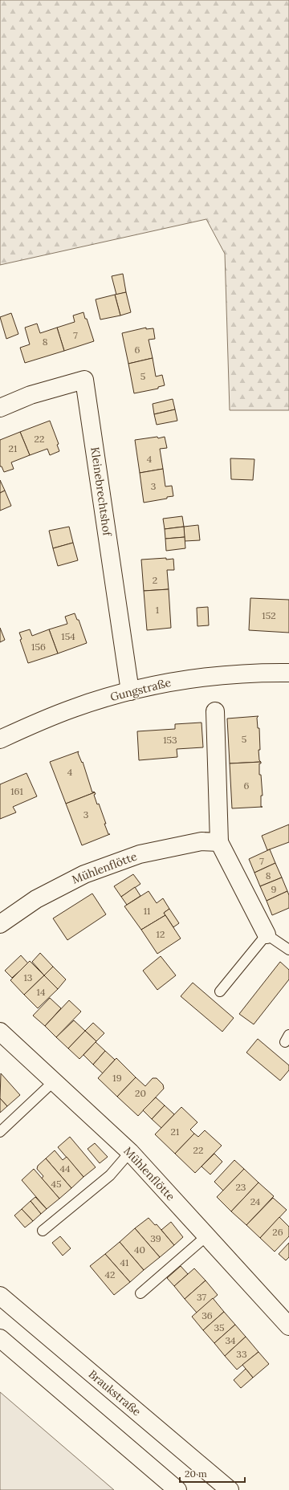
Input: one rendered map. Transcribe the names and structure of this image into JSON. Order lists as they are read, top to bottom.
{
  "streets": {
    "street": [
      "Kleinebrechtshof",
      "Gungstraße",
      "Mühlenflötte",
      "Braukstraße"
    ]
  },
  "crossings": [
    ["Kleinebrechtshof", "Gungstraße"]
  ],
  "house_numbers": [
    "7",
    "8",
    "6",
    "5",
    "22",
    "21",
    "4",
    "3",
    "2",
    "1",
    "152",
    "154",
    "156",
    "5",
    "153",
    "4",
    "6",
    "161",
    "3",
    "7",
    "8",
    "9",
    "11",
    "12",
    "13",
    "14",
    "19",
    "20",
    "21",
    "22",
    "44",
    "45",
    "23",
    "24",
    "26",
    "39",
    "40",
    "41",
    "42",
    "37",
    "36",
    "35",
    "34",
    "33"
  ],
  "scale_bar": "20 m"
}
